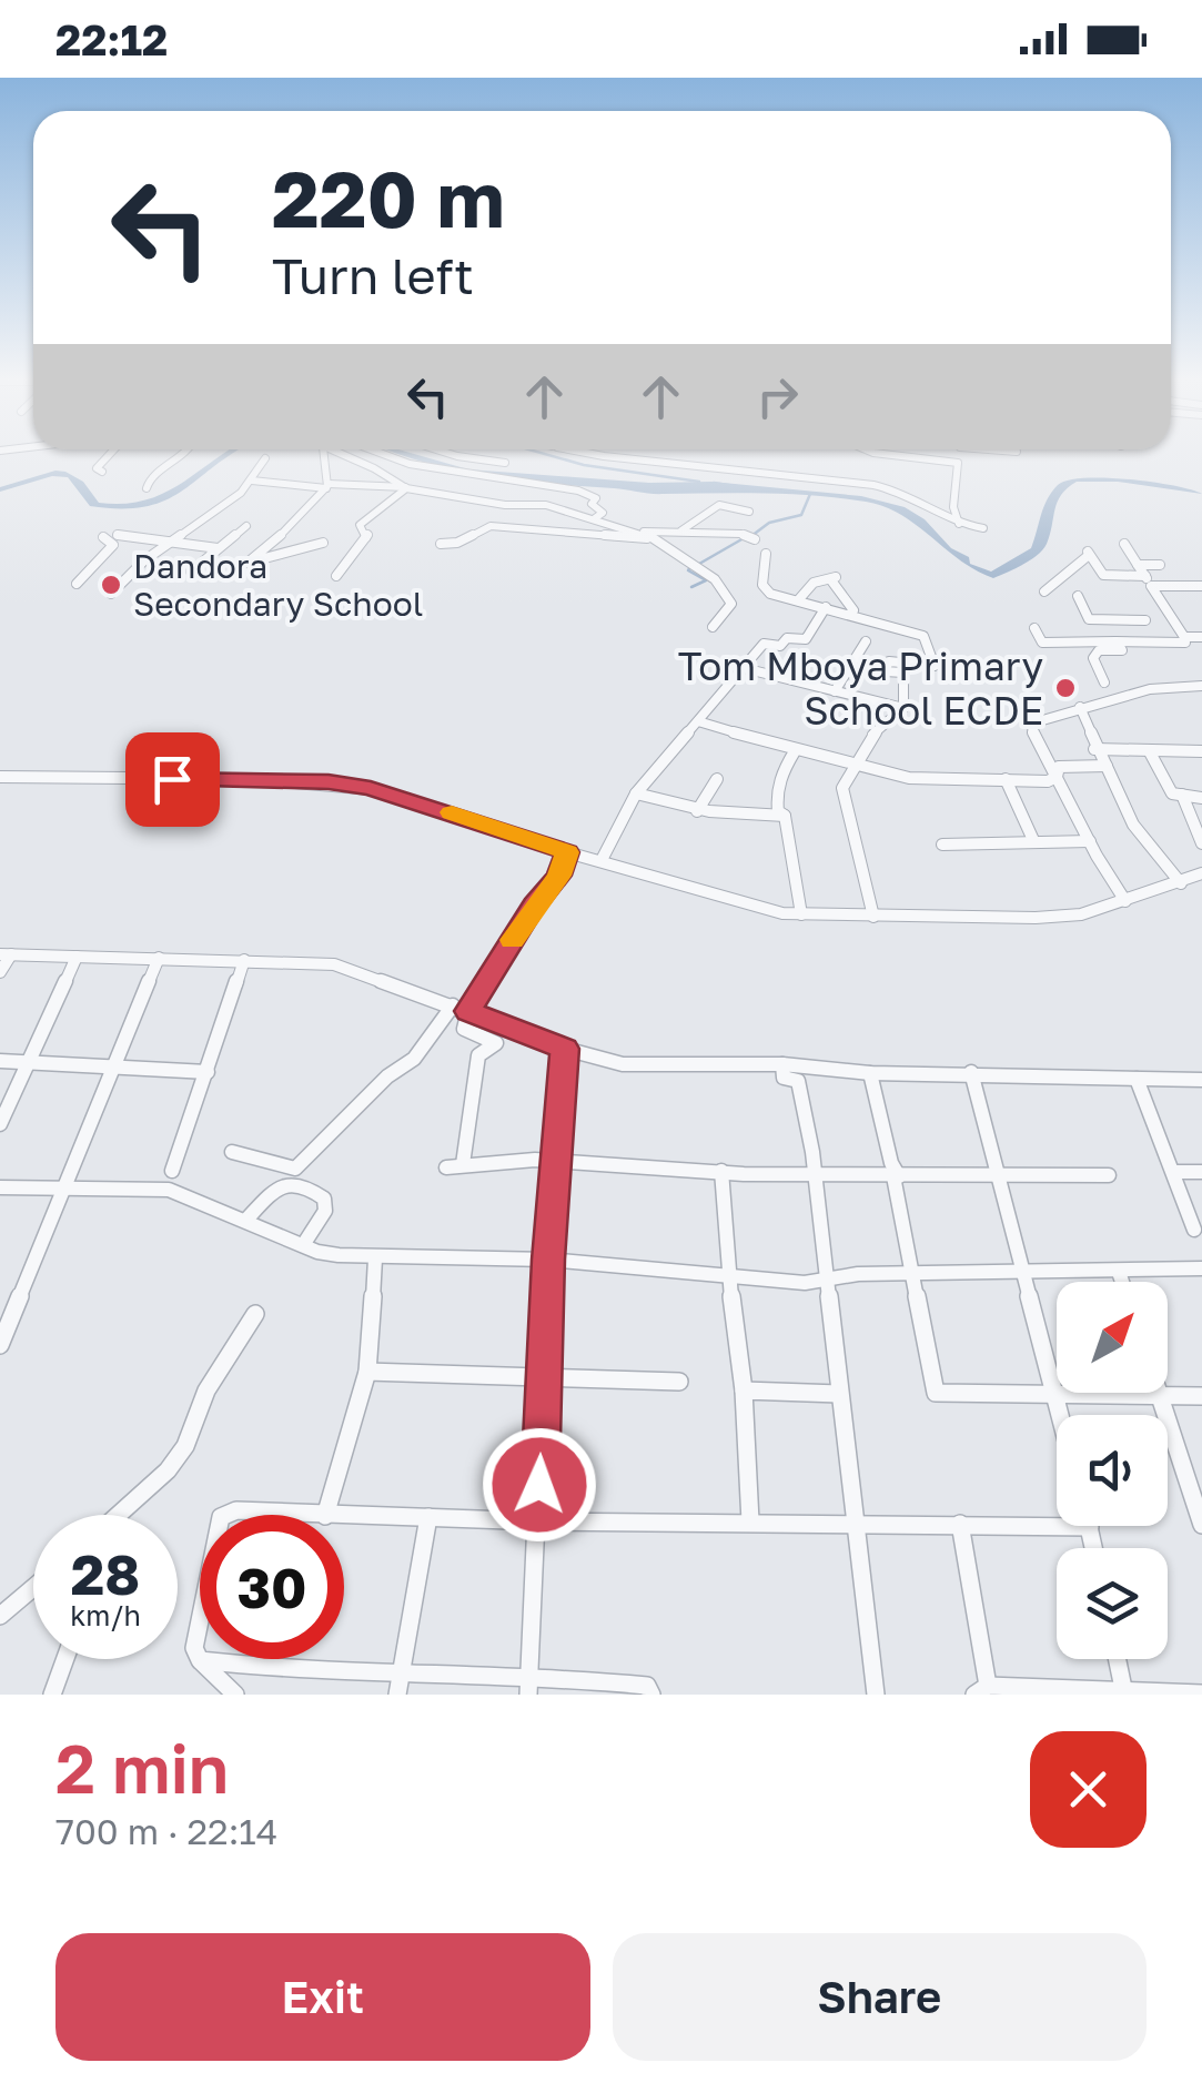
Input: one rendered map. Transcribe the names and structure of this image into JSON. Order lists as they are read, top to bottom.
{
  "places": ["Dandora Secondary School", "Tom Mboya Primary School ECDE"],
  "north": "top right",
  "page": {
    "status": "22:12",
    "turn": ["220 m", "Turn left"],
    "speed": "28 km/h",
    "limit": "30",
    "heading": ["2 min", "700 m · 22:14"],
    "buttons": ["Exit", "Share"]
  }
}
